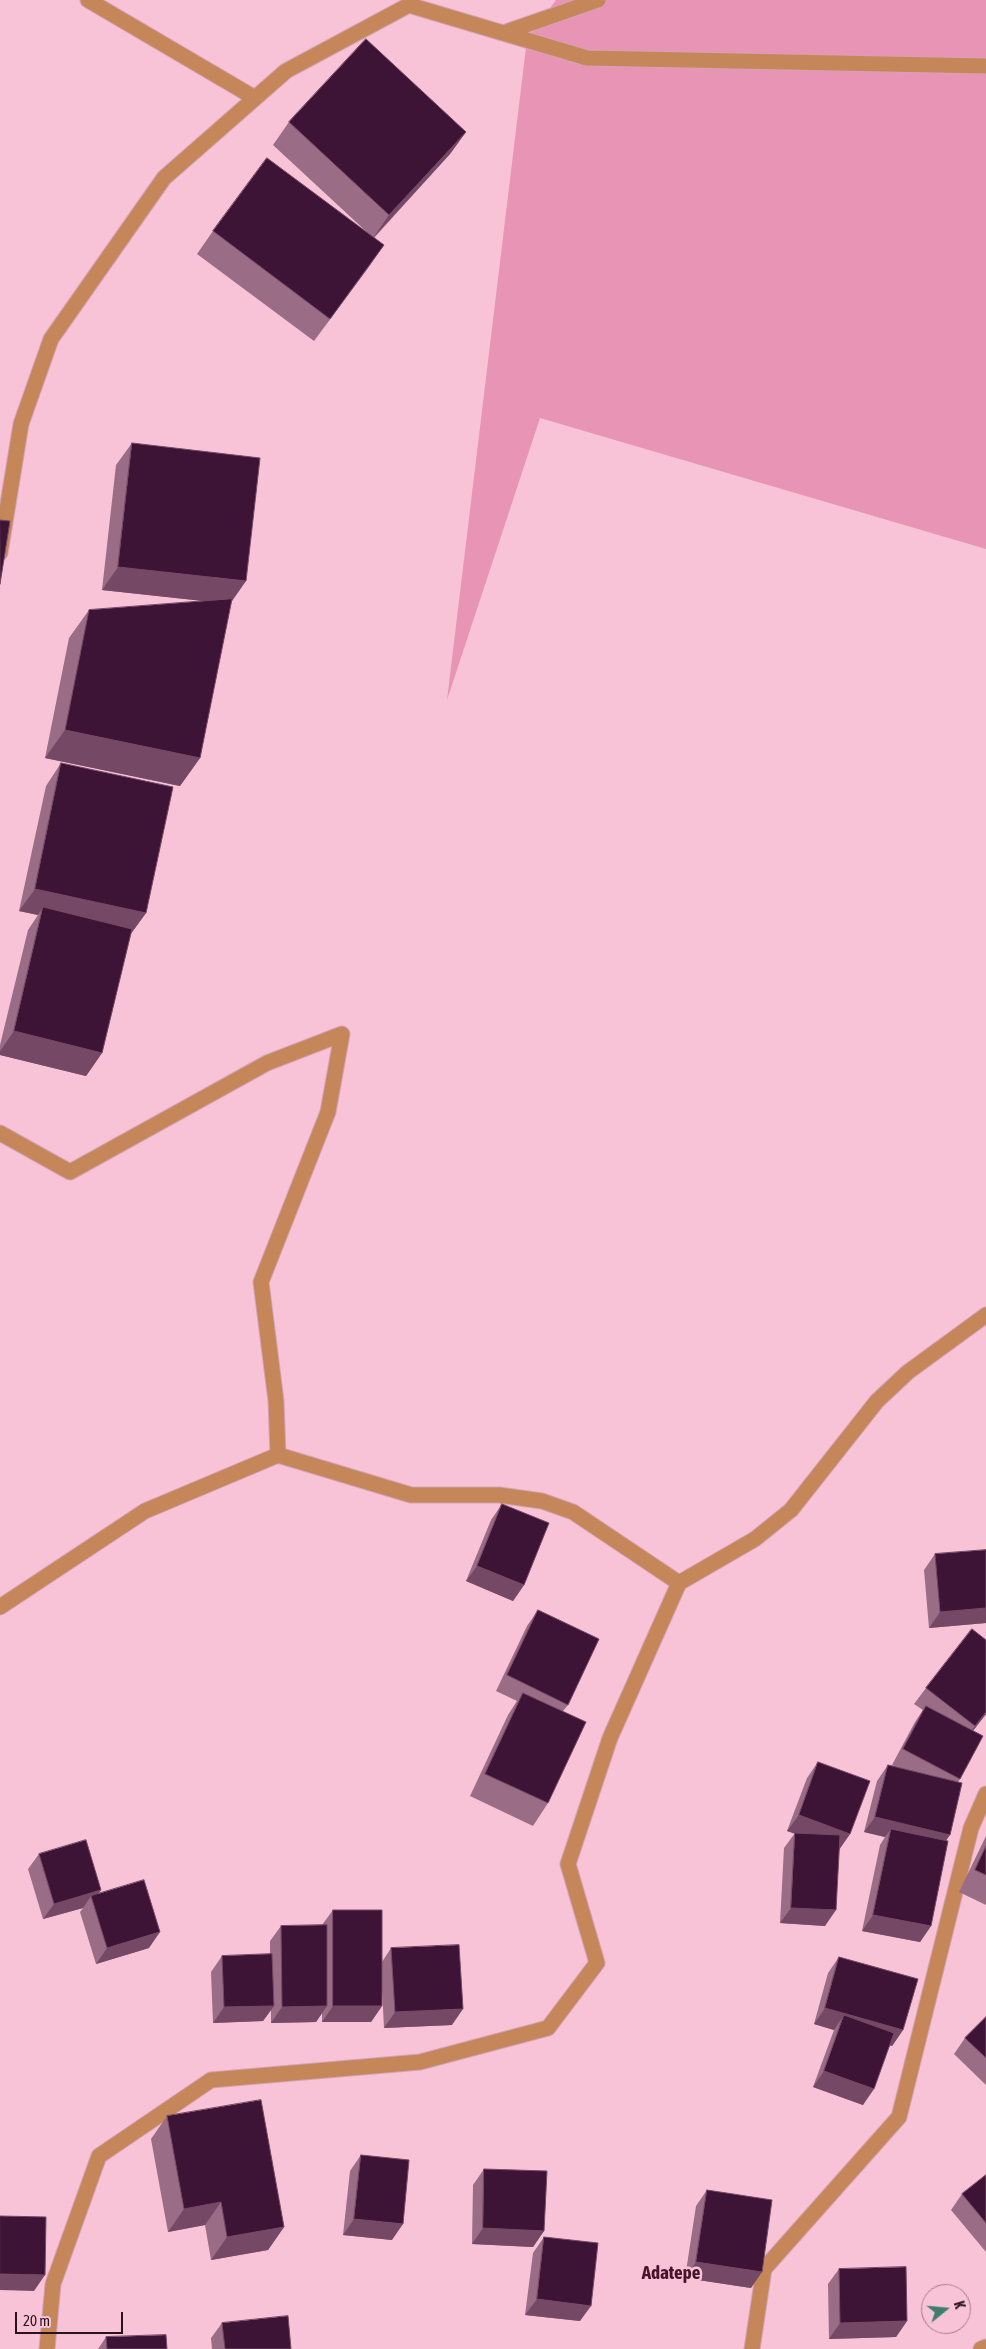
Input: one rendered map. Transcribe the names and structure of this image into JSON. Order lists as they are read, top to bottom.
{
  "districts": ["Adatepe"],
  "scale_bar": "20 m",
  "north": "right"
}
